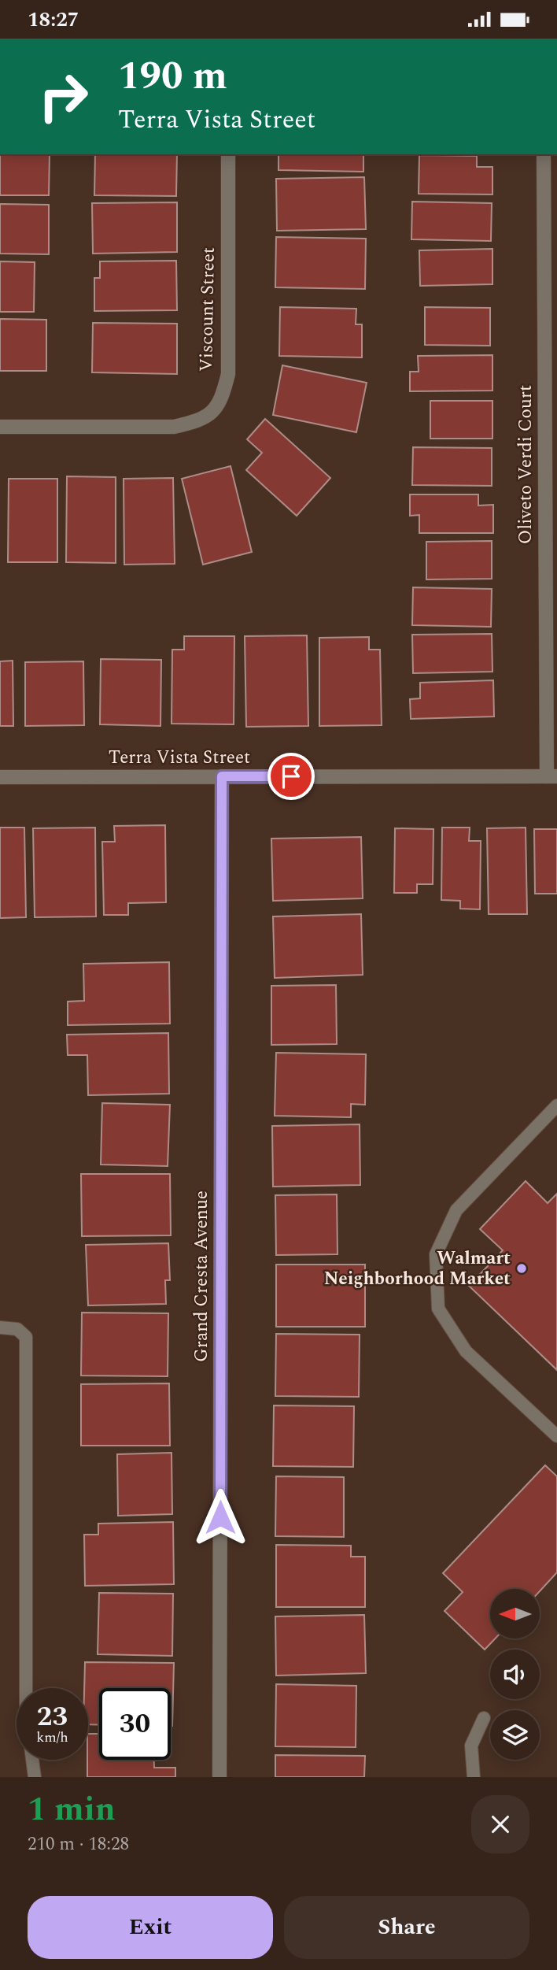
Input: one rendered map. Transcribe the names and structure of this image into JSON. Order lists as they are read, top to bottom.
{
  "streets": {
    "street": [
      "Viscount Street",
      "Oliveto Verdi Court",
      "Terra Vista Street",
      "Grand Cresta Avenue"
    ]
  },
  "crossings": [
    ["Oliveto Verdi Court", "Terra Vista Street"],
    ["Terra Vista Street", "Grand Cresta Avenue"]
  ],
  "places": ["Walmart Neighborhood Market"],
  "north": "left",
  "page": {
    "status": "18:27",
    "turn": ["190 m", "Terra Vista Street"],
    "speed": "23 km/h",
    "limit": "30",
    "heading": ["1 min", "210 m · 18:28"],
    "buttons": ["Exit", "Share"]
  }
}
